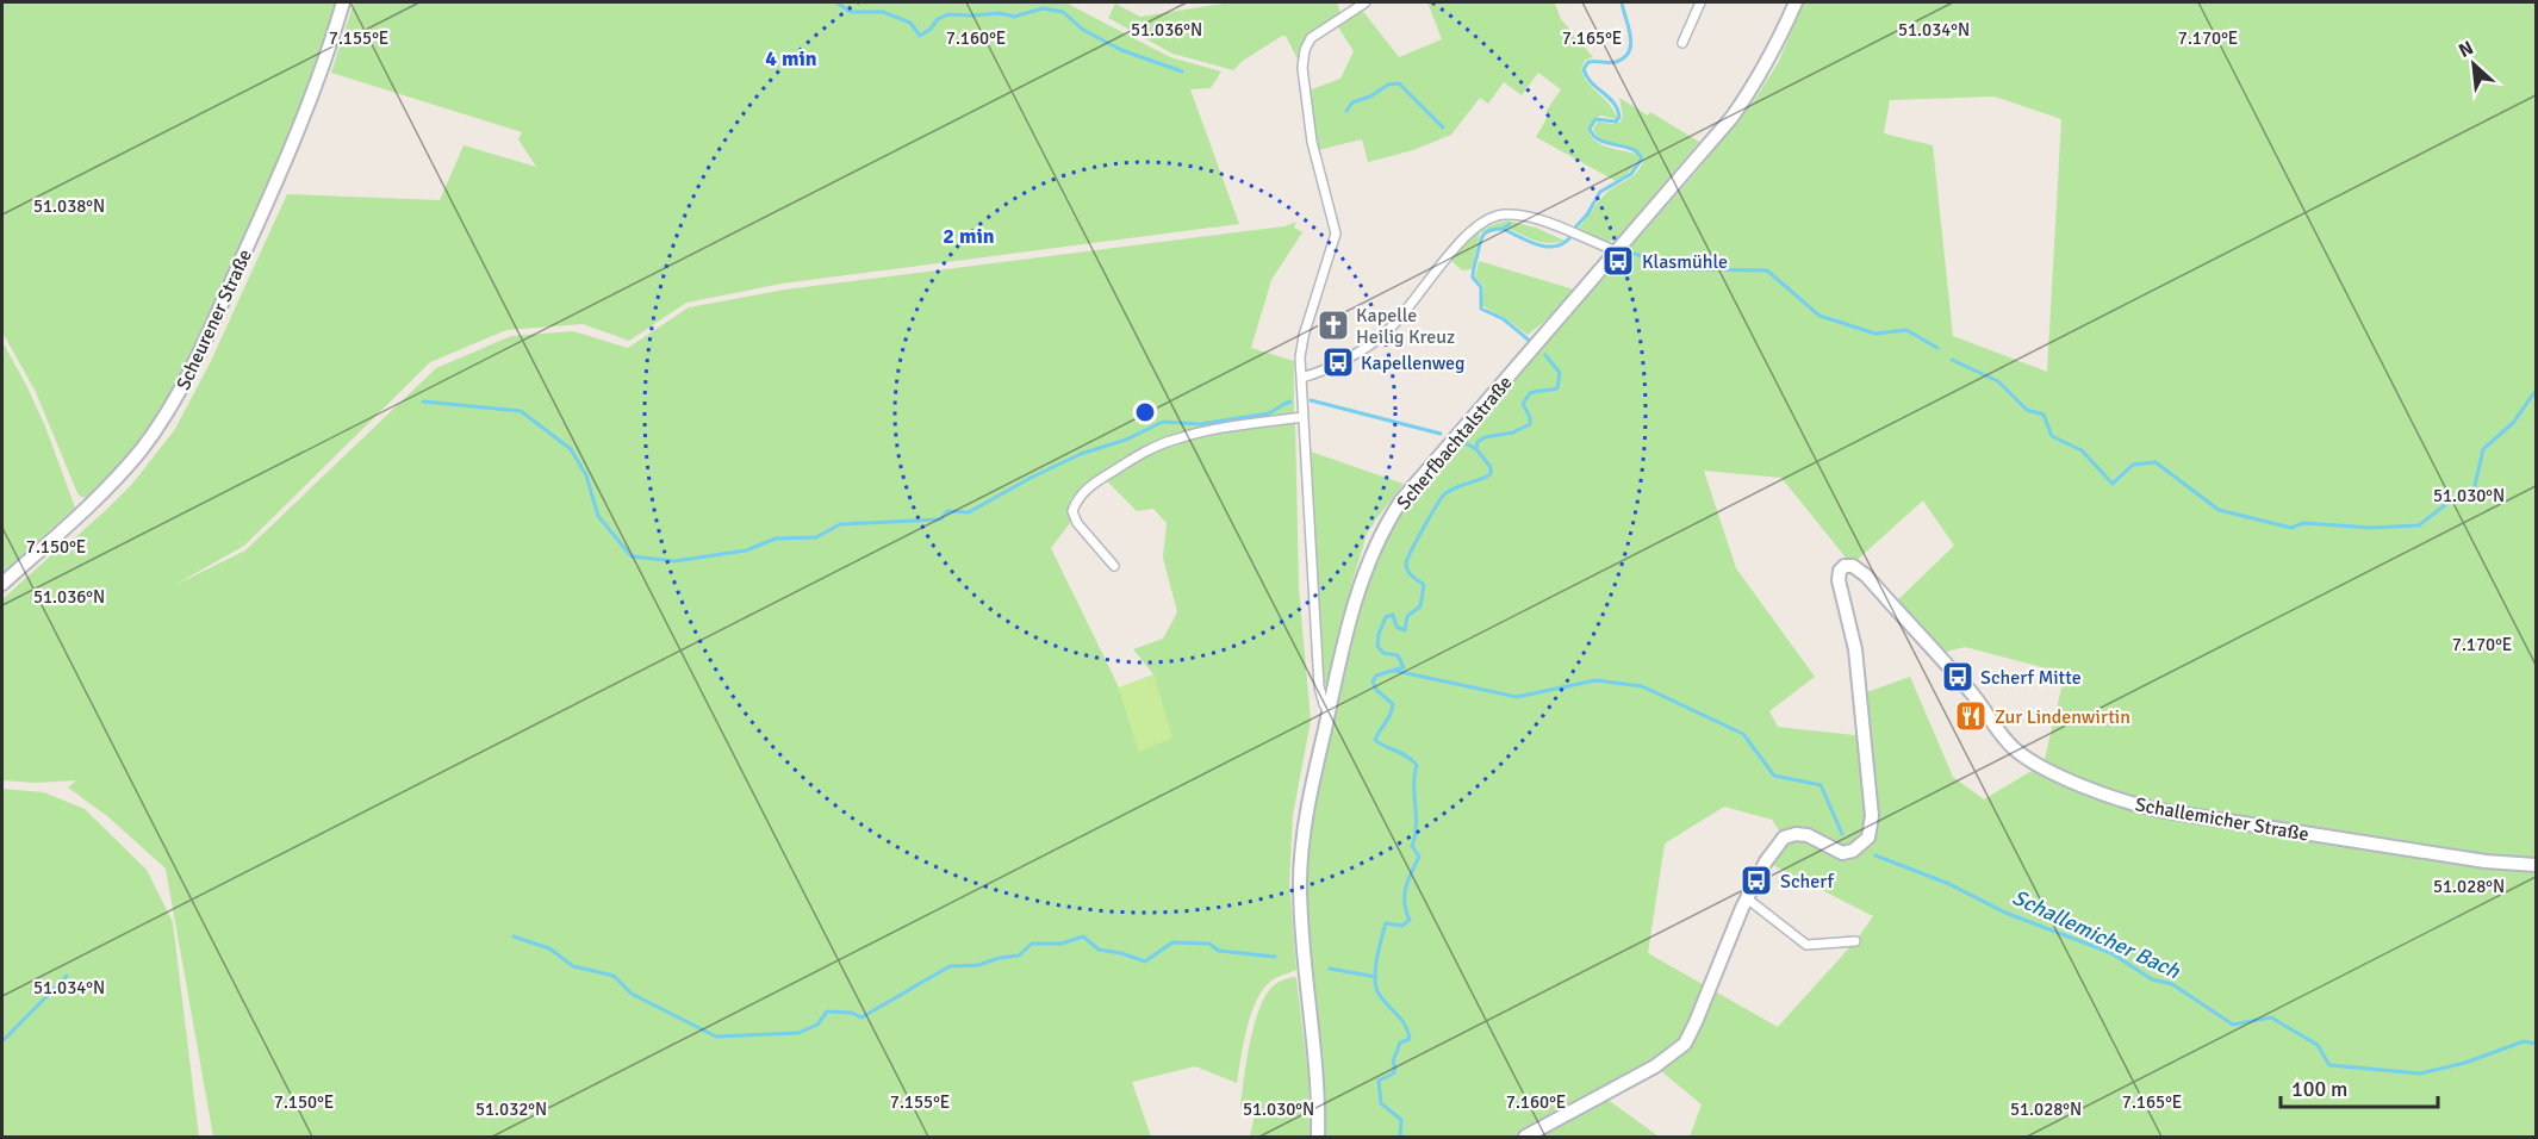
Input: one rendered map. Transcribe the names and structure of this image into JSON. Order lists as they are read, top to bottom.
{
  "streets": {
    "street": ["Scheurener Straße", "Scherfbachtalstraße", "Schallemicher Straße"]
  },
  "water": ["Schallemicher Bach"],
  "places": {
    "bus stop": [
      "Klasmühle",
      "Kapellenweg",
      "Scherf Mitte",
      "Scherf"
    ],
    "church": ["Kapelle Heilig Kreuz"],
    "restaurant": ["Zur Lindenwirtin"]
  },
  "scale_bar": "100 m",
  "north": "top left",
  "coordinates": [
    "51.034°N",
    "51.036°N",
    "7.155°E",
    "7.160°E",
    "7.165°E",
    "7.170°E",
    "51.038°N",
    "51.030°N",
    "7.150°E",
    "51.028°N",
    "51.032°N"
  ],
  "rings": ["4 min", "2 min"]
}
